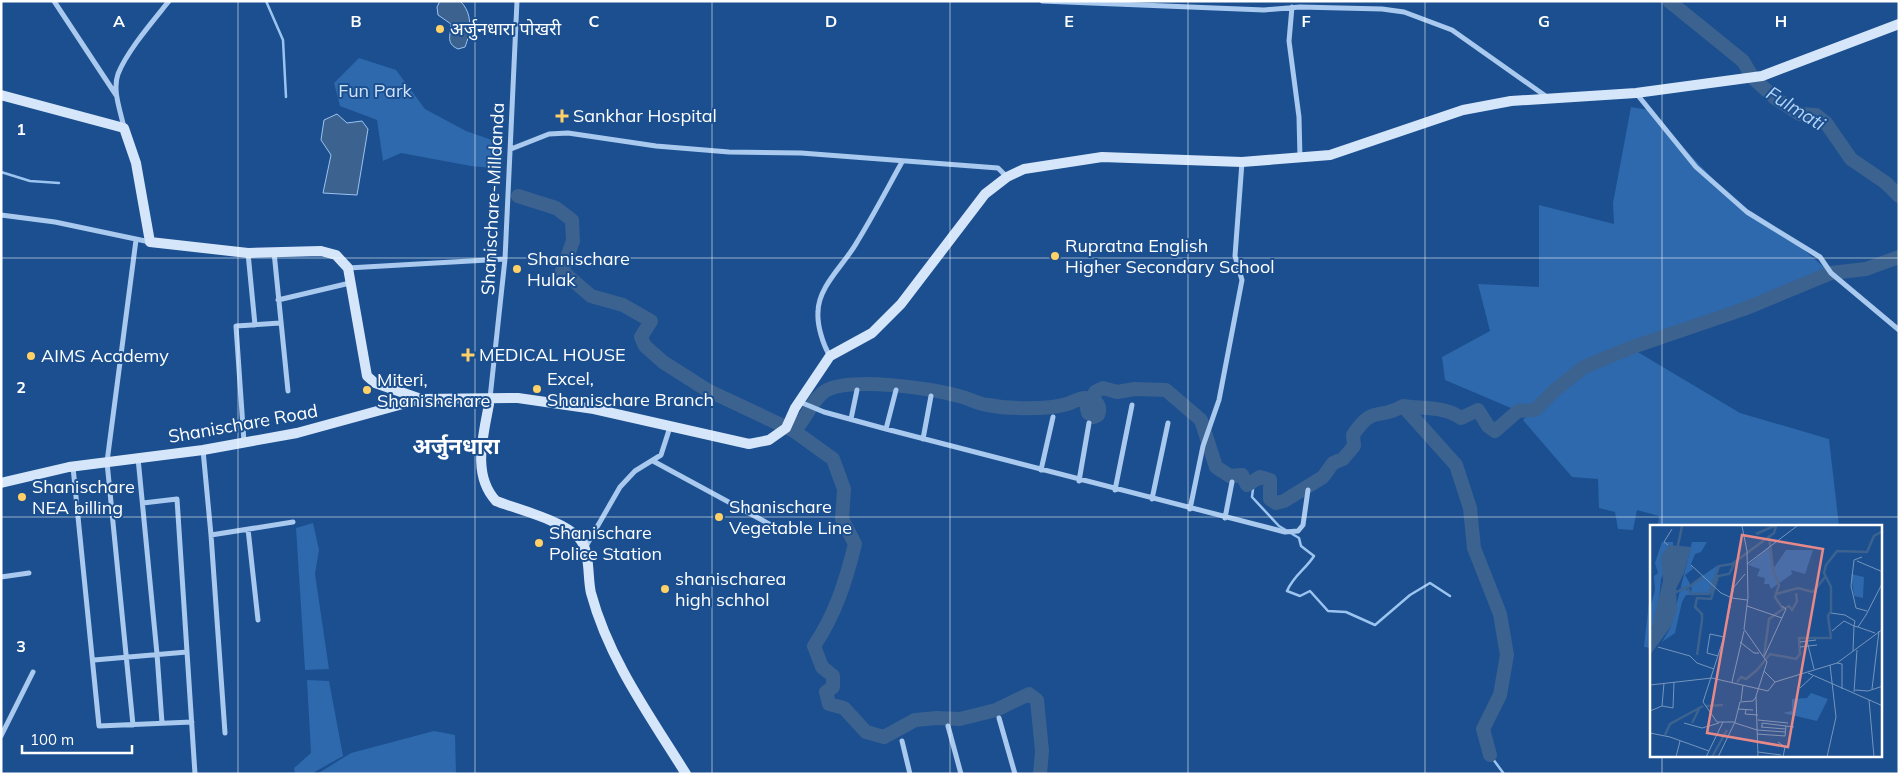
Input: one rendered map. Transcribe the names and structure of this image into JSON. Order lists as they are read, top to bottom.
{
  "streets": {
    "street": ["Shanischare-Milldanda", "Shanischare Road"]
  },
  "crossings": [
    ["Shanischare-Milldanda", "Shanischare Road"]
  ],
  "districts": ["अर्जुनधारा"],
  "water": ["Fulmati"],
  "parks": ["Fun Park"],
  "places": {
    "other": [
      "अर्जुनधारा पोखरी",
      "Rupratna English Higher Secondary School",
      "Shanischare Hulak",
      "AIMS Academy",
      "Excel, Shanischare Branch",
      "Miteri, Shanishchare",
      "Shanischare NEA billing",
      "Shanischare Vegetable Line",
      "Shanischare Police Station",
      "shanischarea high schhol"
    ],
    "health": ["Sankhar Hospital", "MEDICAL HOUSE"]
  },
  "scale_bar": "100 m",
  "grid": {
    "columns": [
      "A",
      "B",
      "C",
      "D",
      "E",
      "F",
      "G",
      "H"
    ],
    "rows": ["1", "2", "3"]
  }
}
